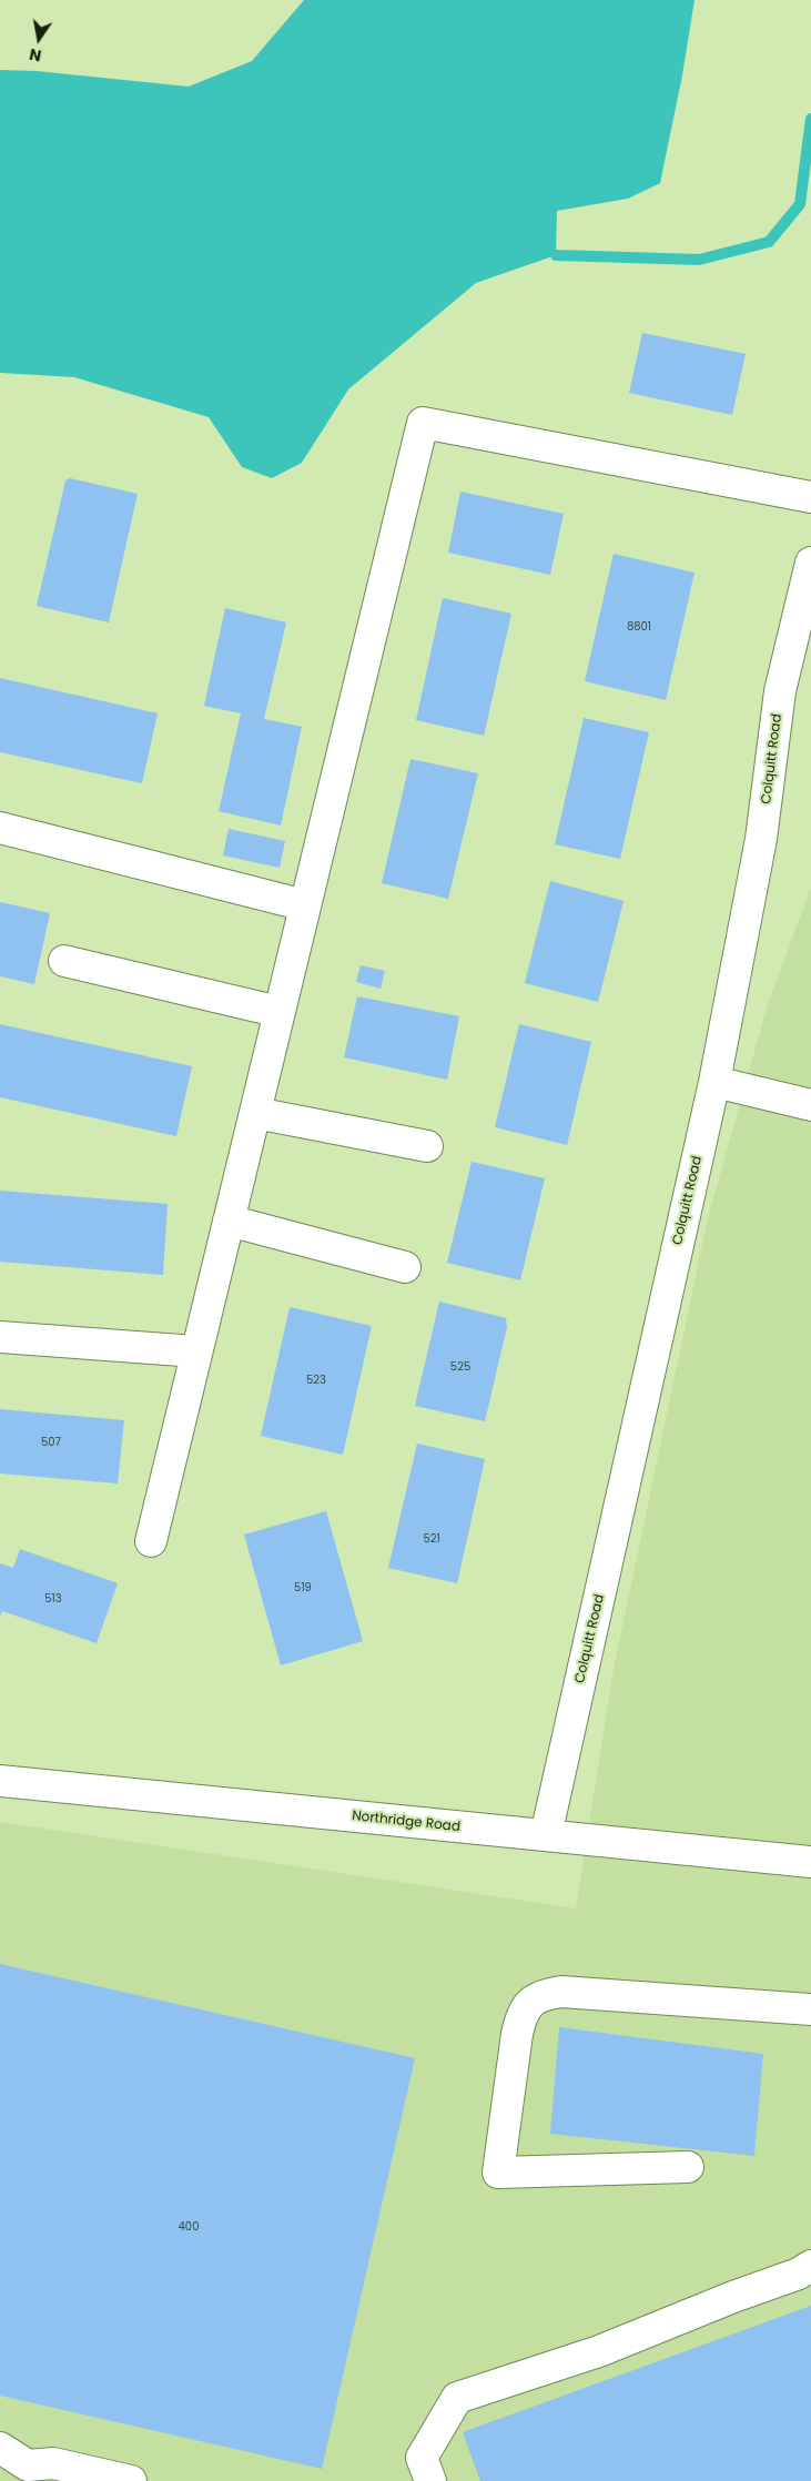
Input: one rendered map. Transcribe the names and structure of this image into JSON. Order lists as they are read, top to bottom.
{
  "streets": {
    "street": ["Colquitt Road", "Northridge Road"]
  },
  "crossings": [
    ["Colquitt Road", "Northridge Road"]
  ],
  "house_numbers": [
    "8801",
    "525",
    "523",
    "507",
    "521",
    "519",
    "513",
    "400"
  ],
  "north": "bottom"
}
